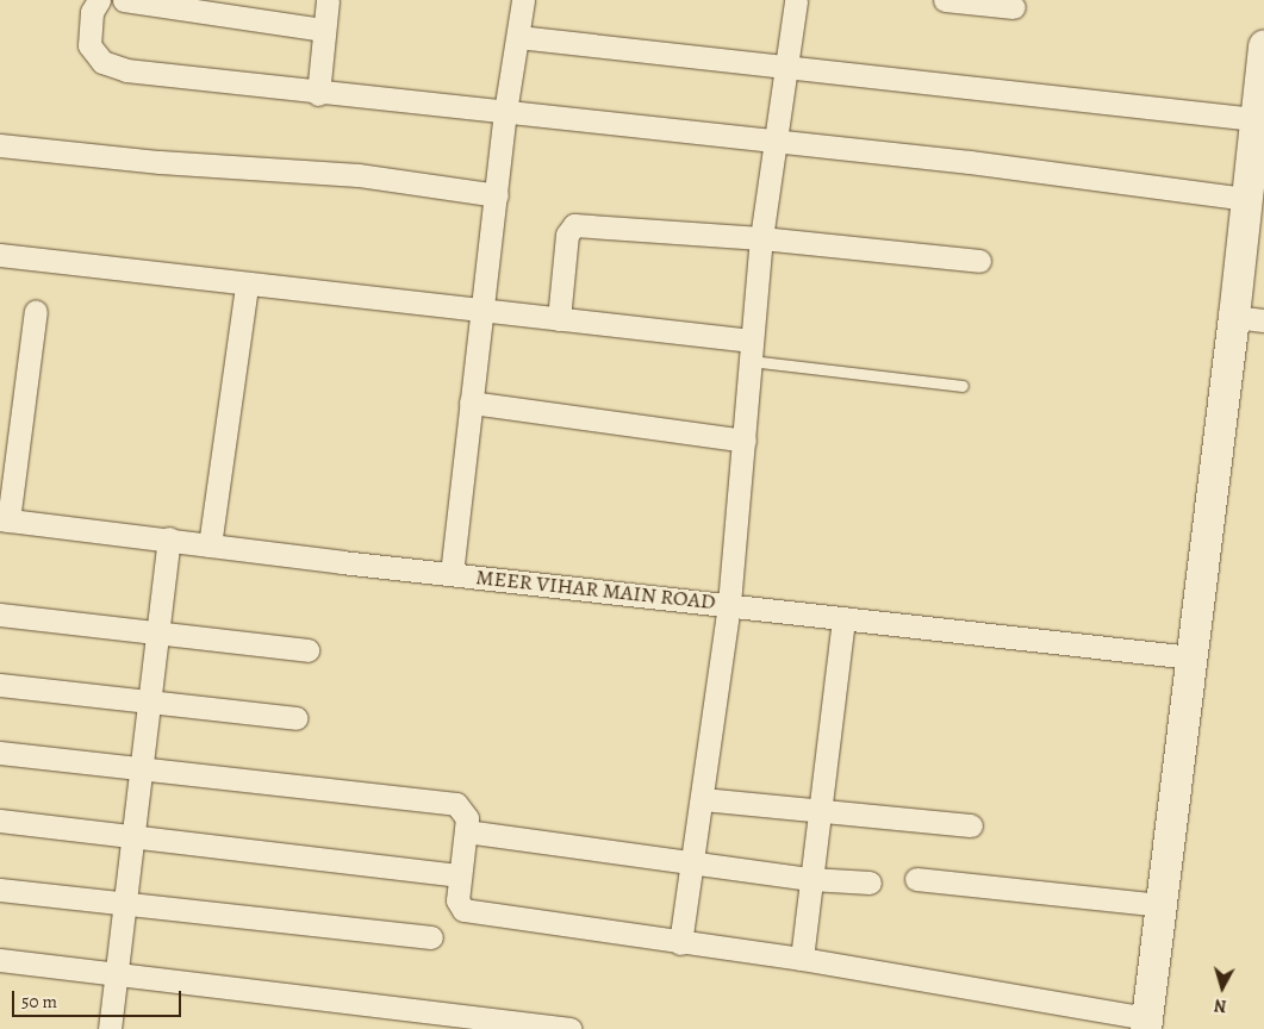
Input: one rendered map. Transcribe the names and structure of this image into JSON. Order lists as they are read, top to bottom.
{
  "streets": {
    "street": ["MEER VIHAR MAIN ROAD"]
  },
  "scale_bar": "50 m",
  "north": "bottom"
}
